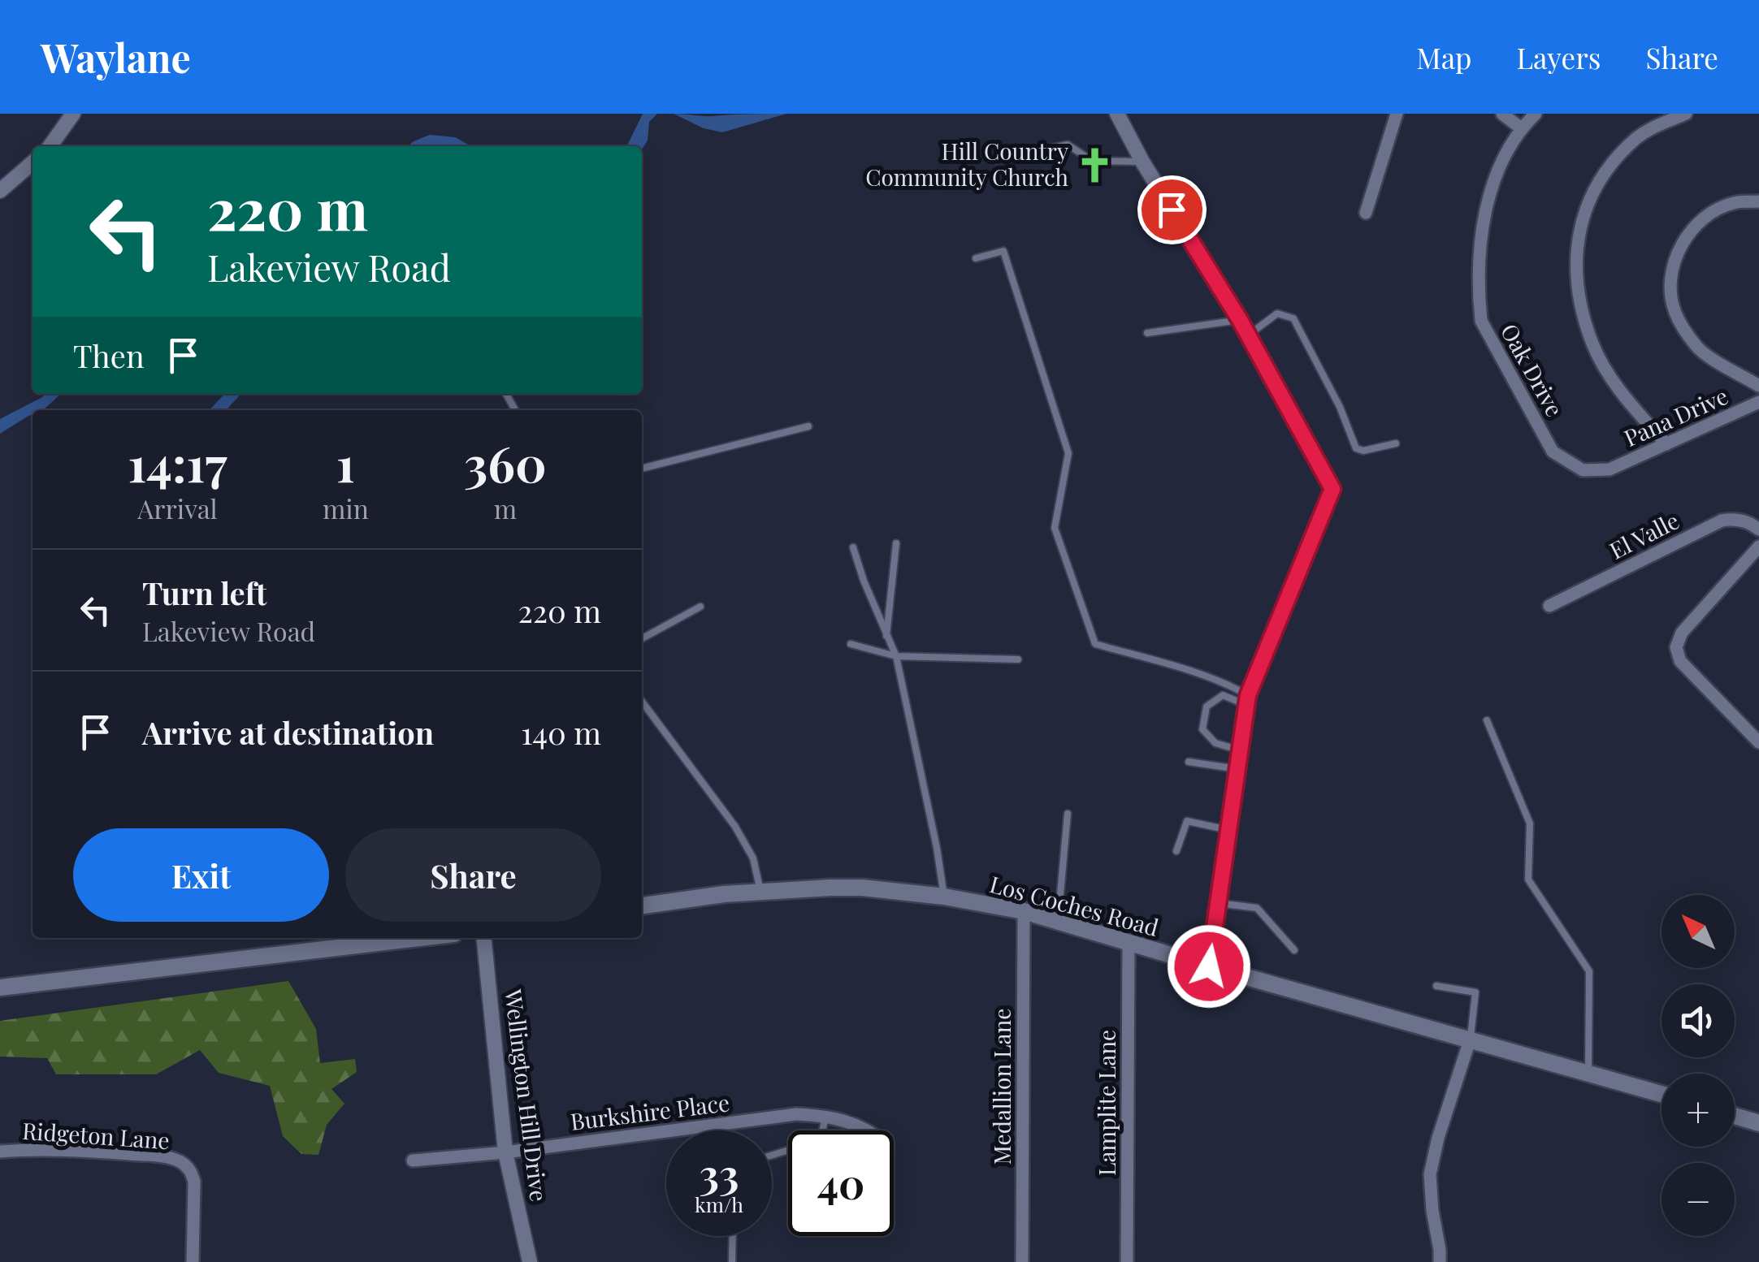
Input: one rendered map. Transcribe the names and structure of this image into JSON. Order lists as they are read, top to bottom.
{
  "streets": {
    "main road": ["Los Coches Road"],
    "street": [
      "Oak Drive",
      "Pana Drive",
      "El Valle",
      "Medallion Lane",
      "Wellington Hill Drive",
      "Lamplite Lane",
      "Burkshire Place",
      "Ridgeton Lane"
    ]
  },
  "crossings": [
    ["Oak Drive", "Pana Drive"],
    ["Los Coches Road", "Medallion Lane"],
    ["Los Coches Road", "Lamplite Lane"],
    ["Wellington Hill Drive", "Burkshire Place"]
  ],
  "places": {
    "church": ["Hill Country Community Church"]
  },
  "north": "top left",
  "page": {
    "header": "Waylane",
    "nav": ["Map", "Layers", "Share"],
    "turn": ["220 m", "Lakeview Road"],
    "then": "Then",
    "eta": [
      "14:17",
      "Arrival",
      "1",
      "min",
      "360",
      "m"
    ],
    "list": [
      {
        "name": "Turn left",
        "note": "Lakeview Road",
        "value": "220 m"
      },
      {
        "name": "Arrive at destination",
        "value": "140 m"
      }
    ],
    "buttons": ["Exit", "Share"],
    "map_buttons": ["+", "−"],
    "speed": "33 km/h",
    "limit": "40"
  }
}
